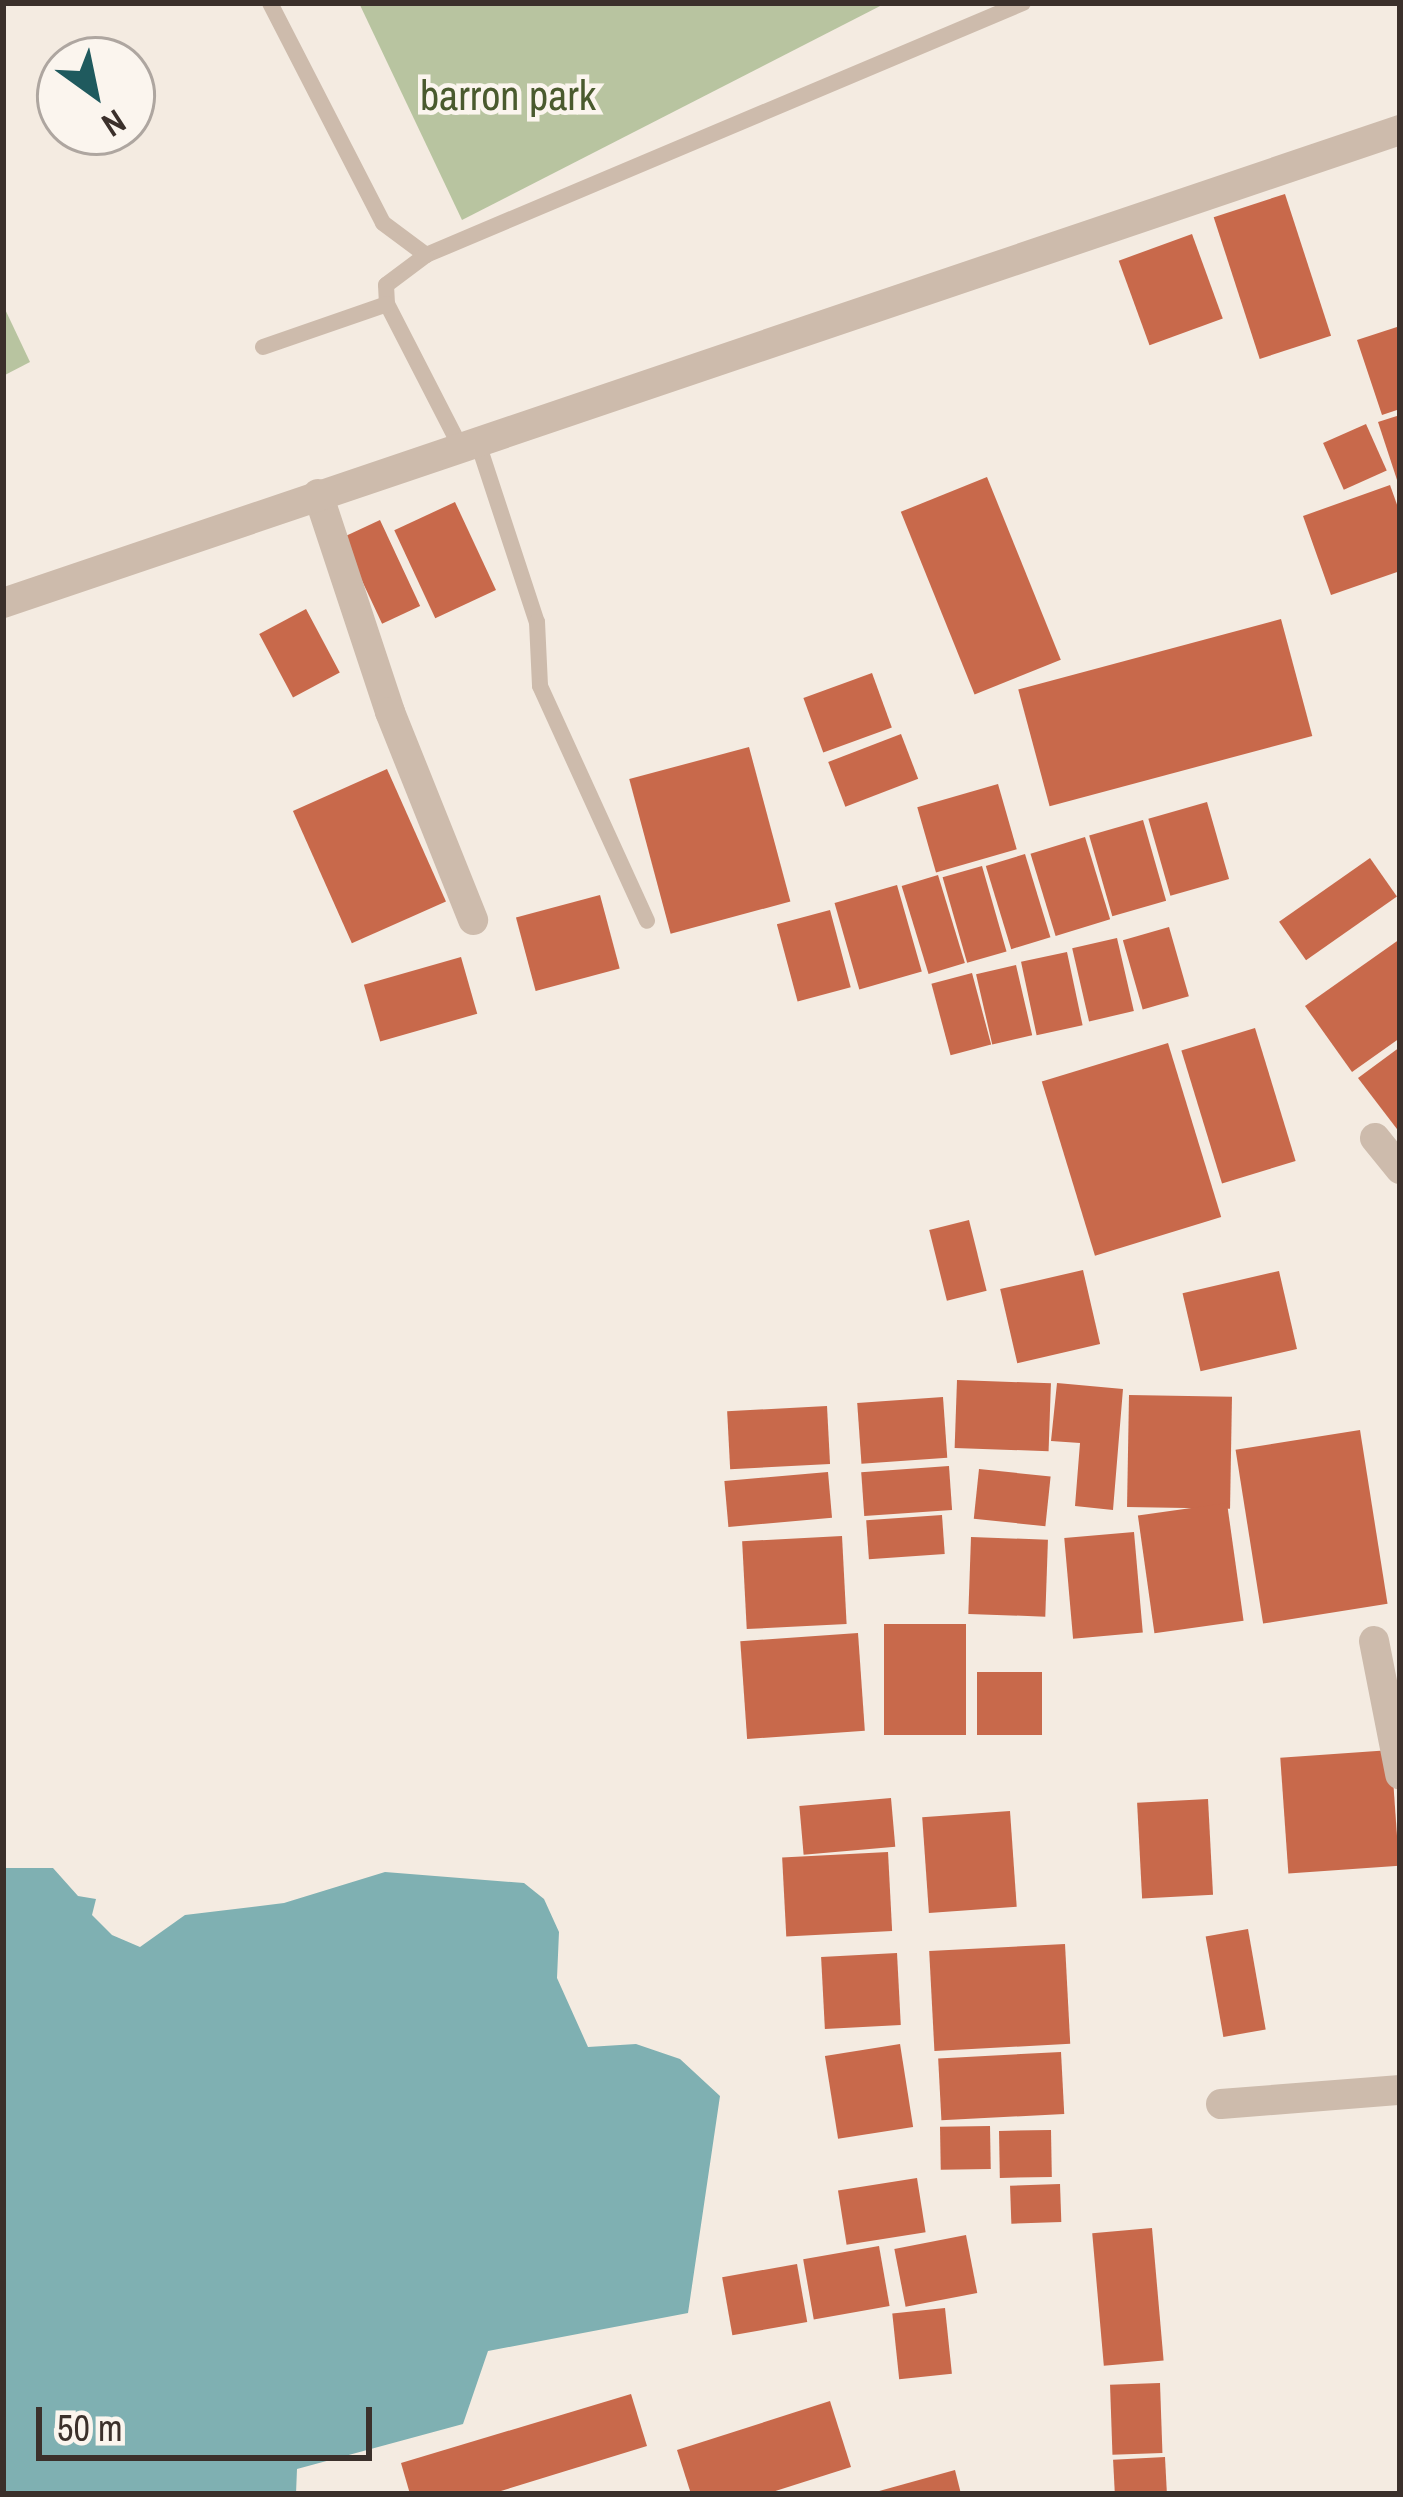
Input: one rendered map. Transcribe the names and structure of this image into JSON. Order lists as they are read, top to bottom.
{
  "parks": ["barron park"],
  "scale_bar": "50 m",
  "north": "bottom right"
}
